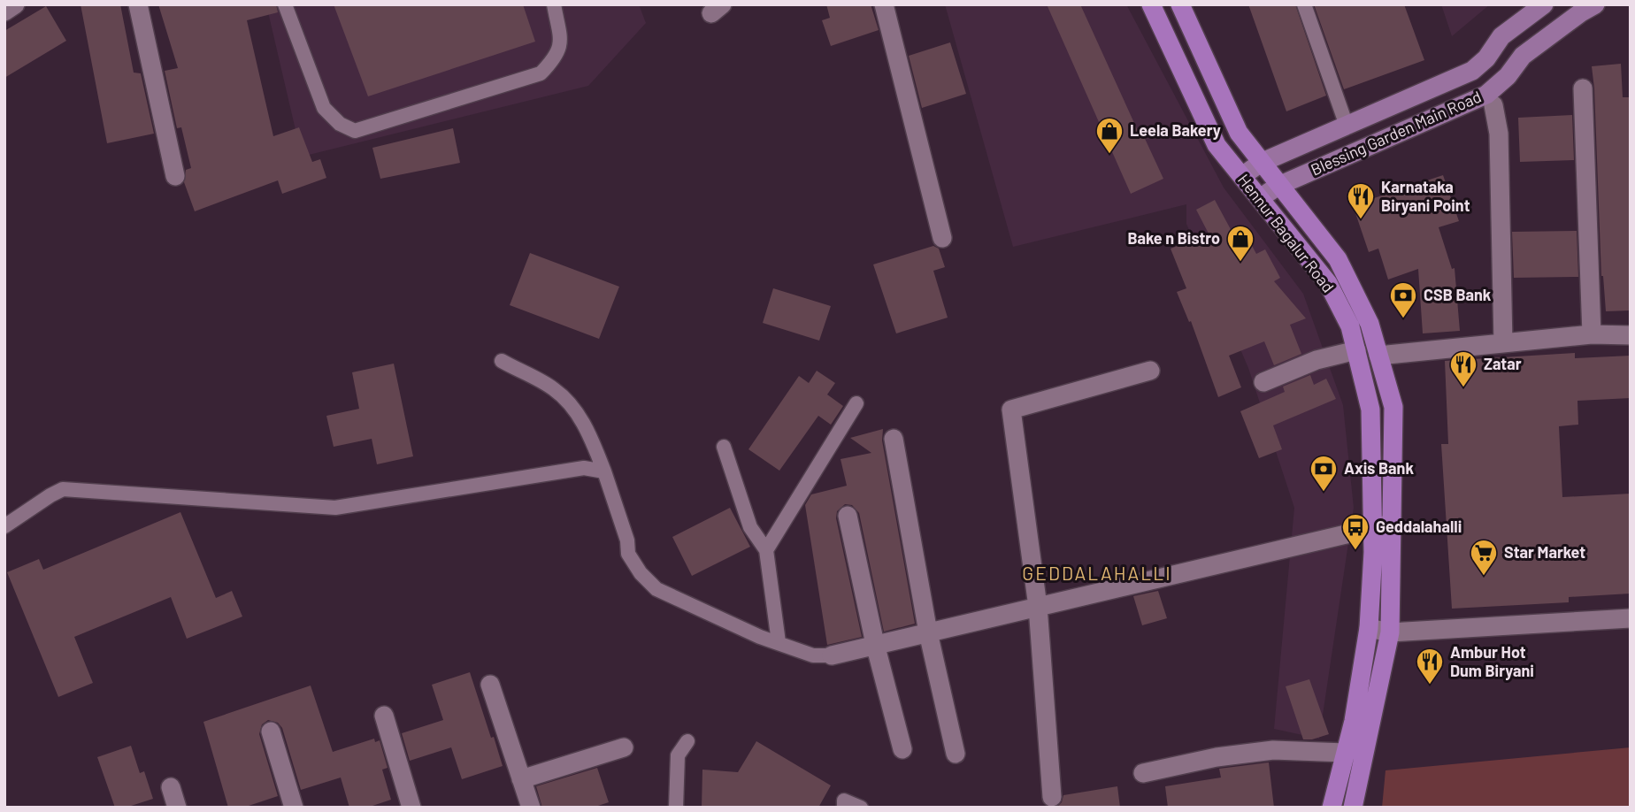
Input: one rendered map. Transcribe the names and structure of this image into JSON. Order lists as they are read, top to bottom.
{
  "streets": {
    "main road": ["Blessing Garden Main Road", "Hennur Bagalur Road"]
  },
  "crossings": [
    ["Blessing Garden Main Road", "Hennur Bagalur Road"]
  ],
  "districts": ["GEDDALAHALLI"],
  "places": {
    "shop": ["Leela Bakery", "Bake n Bistro"],
    "restaurant": ["Karnataka Biryani Point", "Zatar", "Ambur Hot Dum Biryani"],
    "bank": ["CSB Bank", "Axis Bank"],
    "bus stop": ["Geddalahalli"],
    "supermarket": ["Star Market"]
  }
}
